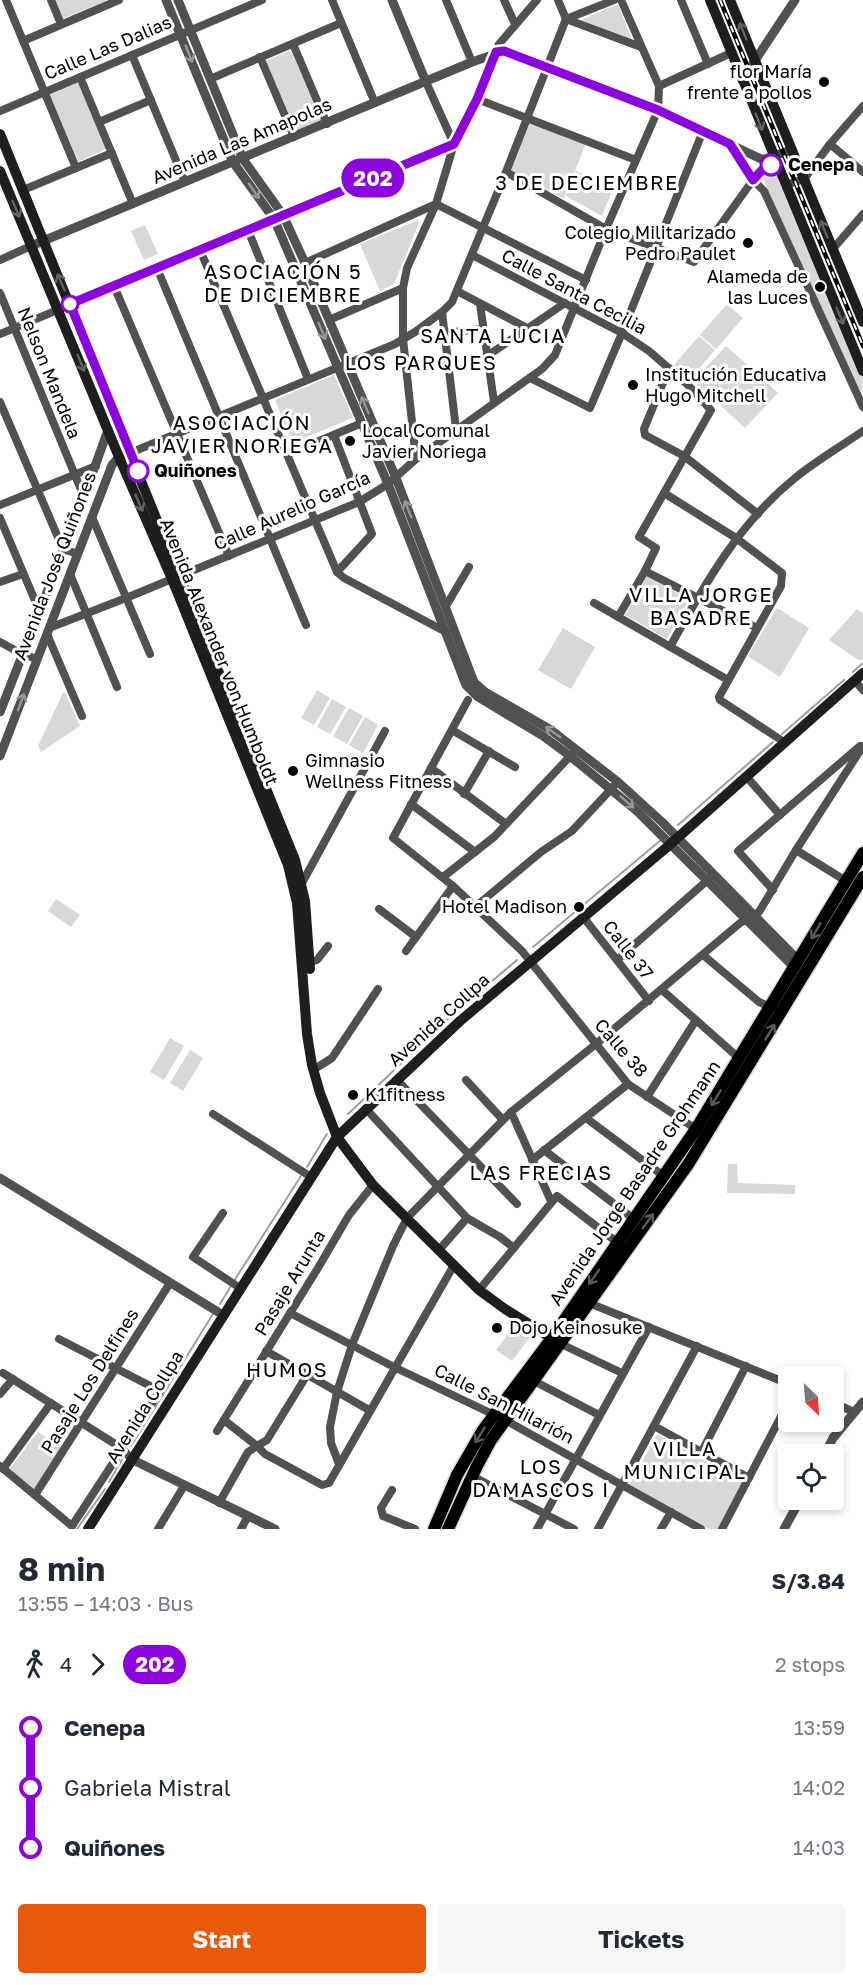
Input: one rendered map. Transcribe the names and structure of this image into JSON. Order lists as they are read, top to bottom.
{
  "streets": {
    "highway": ["Avenida Jorge Basadre Grohmann"],
    "main road": ["Avenida Alexander von Humboldt", "Avenida Collpa"],
    "street": [
      "Calle Las Dalias",
      "Avenida Las Amapolas",
      "Calle Santa Cecilia",
      "Nelson Mandela",
      "Calle Aurelio García",
      "Avenida José Quiñones",
      "Calle 37",
      "Calle 38",
      "Pasaje Arunta",
      "Pasaje Los Delfines",
      "Calle San Hilarión"
    ]
  },
  "crossings": [
    ["Avenida Las Amapolas", "Avenida Alexander von Humboldt"],
    ["Calle Santa Cecilia", "Calle Aurelio García"],
    ["Nelson Mandela", "Avenida José Quiñones"],
    ["Calle Aurelio García", "Avenida José Quiñones"],
    ["Calle Aurelio García", "Avenida Alexander von Humboldt"],
    ["Avenida José Quiñones", "Avenida Alexander von Humboldt"],
    ["Avenida Alexander von Humboldt", "Avenida Collpa"],
    ["Avenida Alexander von Humboldt", "Avenida Jorge Basadre Grohmann"],
    ["Avenida Alexander von Humboldt", "Pasaje Arunta"],
    ["Calle 37", "Avenida Collpa"],
    ["Avenida Collpa", "Calle 38"],
    ["Calle 38", "Avenida Jorge Basadre Grohmann"],
    ["Avenida Jorge Basadre Grohmann", "Calle San Hilarión"],
    ["Pasaje Arunta", "Calle San Hilarión"]
  ],
  "districts": [
    "3 DE DECIEMBRE",
    "ASOCIACIÓN 5 DE DICIEMBRE",
    "SANTA LUCIA",
    "LOS PARQUES",
    "ASOCIACIÓN JAVIER NORIEGA",
    "VILLA JORGE BASADRE",
    "LAS FRECIAS",
    "HUMOS",
    "VILLA MUNICIPAL",
    "LOS DAMASCOS I"
  ],
  "places": [
    "flor María frente a pollos",
    "Cenepa",
    "Colegio Militarizado Pedro Paulet",
    "Alameda de las Luces",
    "Institución Educativa Hugo Mitchell",
    "Local Comunal Javier Noriega",
    "Quiñones",
    "Gimnasio Wellness Fitness",
    "Hotel Madison",
    "K1fitness",
    "Dojo Keinosuke"
  ],
  "lines": ["bus line 202"],
  "north": "bottom right",
  "page": {
    "on_map": "202",
    "heading": ["8 min", "13:55 – 14:03 · Bus", "S/3.84"],
    "legs": ["4", "202", "2 stops"],
    "list": [
      {
        "name": "Cenepa",
        "value": "13:59"
      },
      {
        "name": "Gabriela Mistral",
        "value": "14:02"
      },
      {
        "name": "Quiñones",
        "value": "14:03"
      }
    ],
    "buttons": ["Start", "Tickets"]
  }
}
